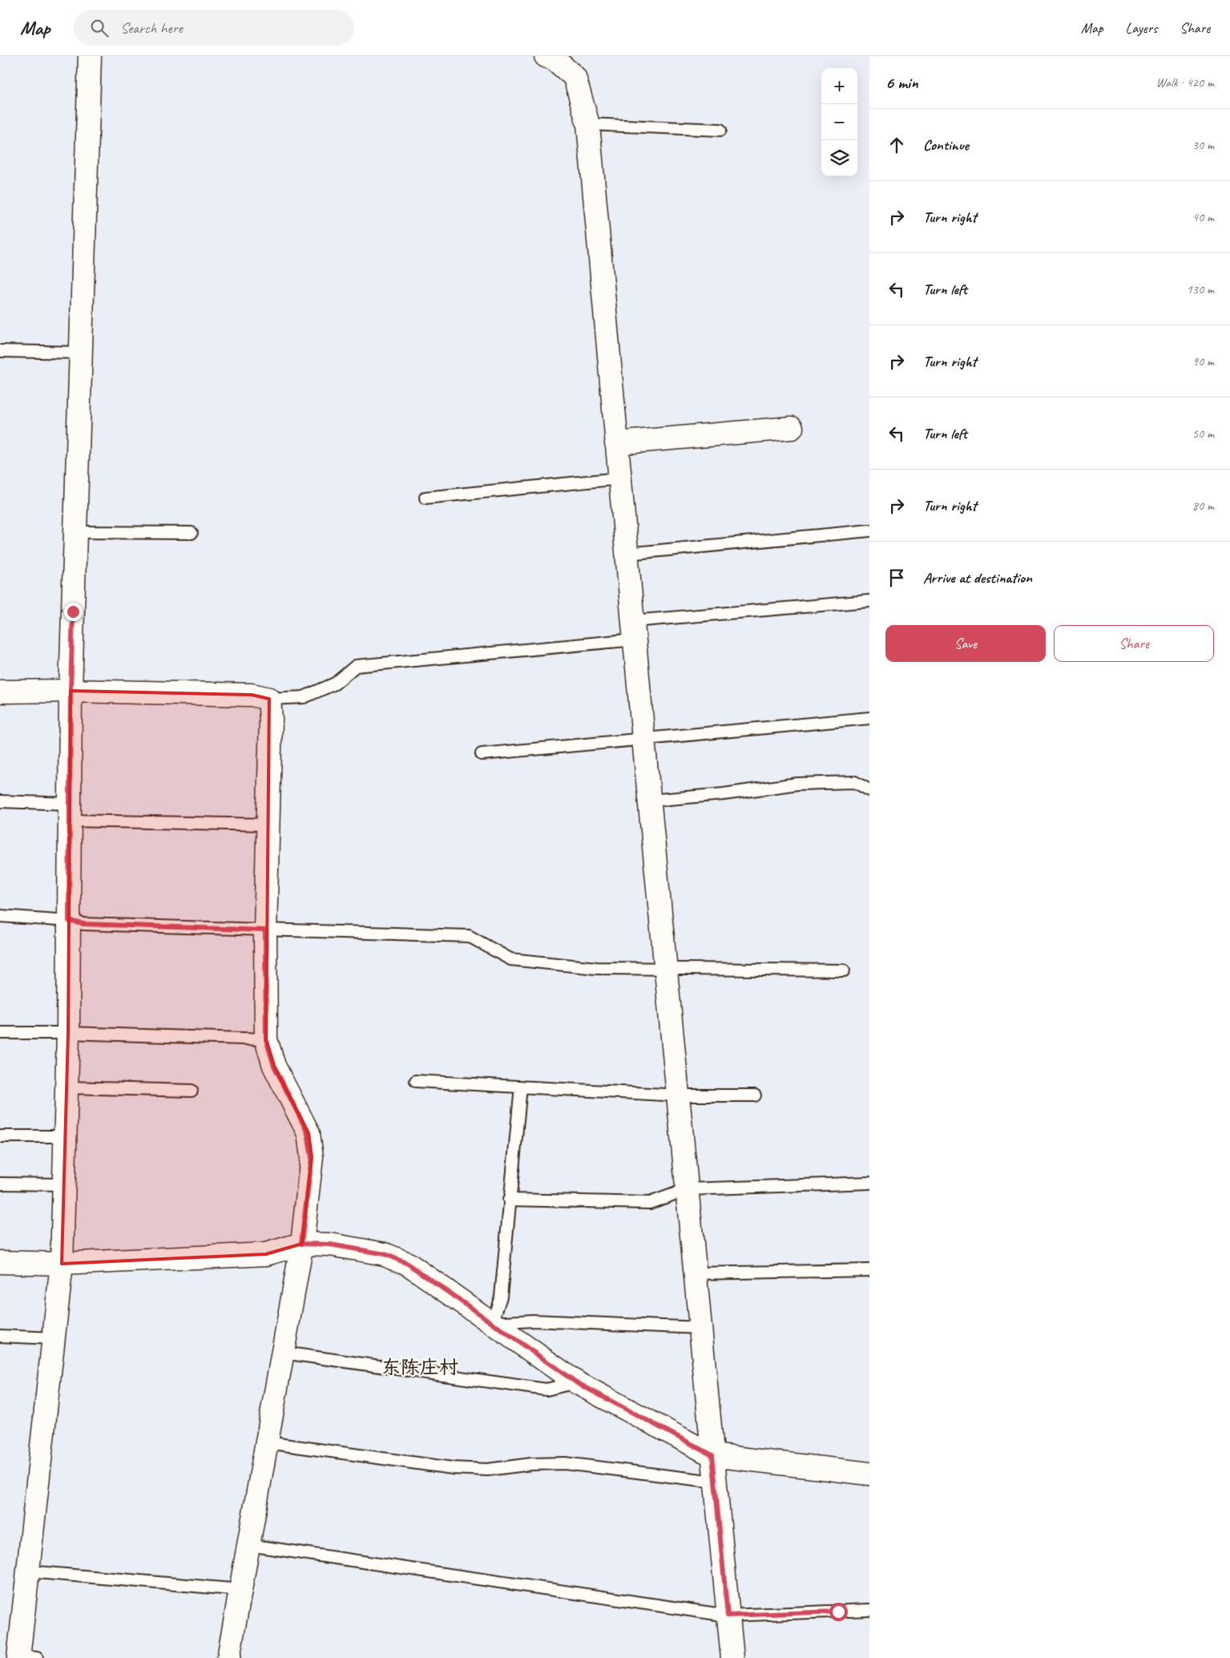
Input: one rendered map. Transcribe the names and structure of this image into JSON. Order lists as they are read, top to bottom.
{
  "districts": ["东陈庄村"],
  "page": {
    "header": "Map",
    "search": "Search here",
    "nav": ["Map", "Layers", "Share"],
    "heading": ["6 min", "Walk · 420 m"],
    "map_buttons": ["+", "−"],
    "list": [
      ["Continue", "30 m"],
      ["Turn right", "40 m"],
      ["Turn left", "130 m"],
      ["Turn right", "90 m"],
      ["Turn left", "50 m"],
      ["Turn right", "80 m"],
      "Arrive at destination"
    ],
    "buttons": ["Save", "Share"]
  }
}
